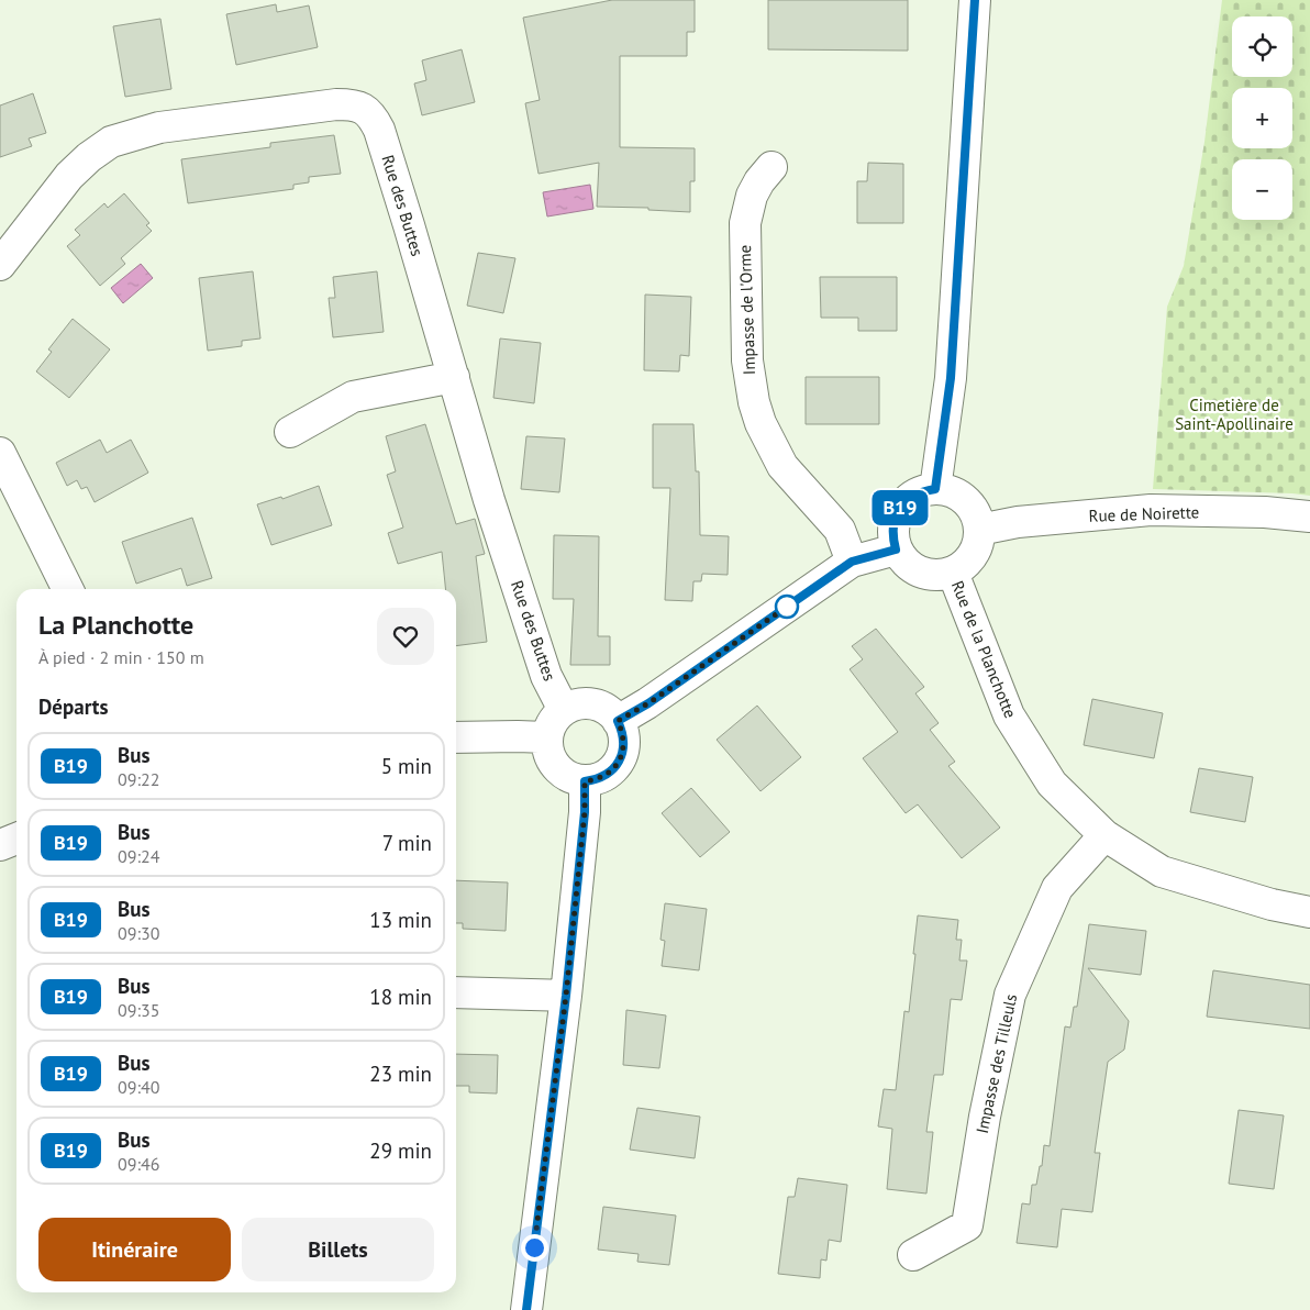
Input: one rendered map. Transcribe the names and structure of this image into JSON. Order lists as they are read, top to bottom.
{
  "streets": {
    "street": [
      "Rue des Buttes",
      "Impasse de l'Orme",
      "Rue de Noirette",
      "Rue de la Planchotte",
      "Impasse des Tilleuls"
    ]
  },
  "crossings": [
    ["Rue de Noirette", "Rue de la Planchotte"],
    ["Rue de la Planchotte", "Impasse des Tilleuls"]
  ],
  "parks": ["Cimetière de Saint-Apollinaire"],
  "lines": ["bus line B19"],
  "page": {
    "on_map": "B19",
    "map_buttons": ["+", "−"],
    "heading": [
      ["La Planchotte", "À pied · 2 min · 150 m"],
      "Départs"
    ],
    "list": [
      {
        "mark": "B19",
        "name": "Bus",
        "note": "09:22",
        "value": "5 min"
      },
      {
        "mark": "B19",
        "name": "Bus",
        "note": "09:24",
        "value": "7 min"
      },
      {
        "mark": "B19",
        "name": "Bus",
        "note": "09:30",
        "value": "13 min"
      },
      {
        "mark": "B19",
        "name": "Bus",
        "note": "09:35",
        "value": "18 min"
      },
      {
        "mark": "B19",
        "name": "Bus",
        "note": "09:40",
        "value": "23 min"
      },
      {
        "mark": "B19",
        "name": "Bus",
        "note": "09:46",
        "value": "29 min"
      }
    ],
    "buttons": ["Itinéraire", "Billets"]
  }
}
